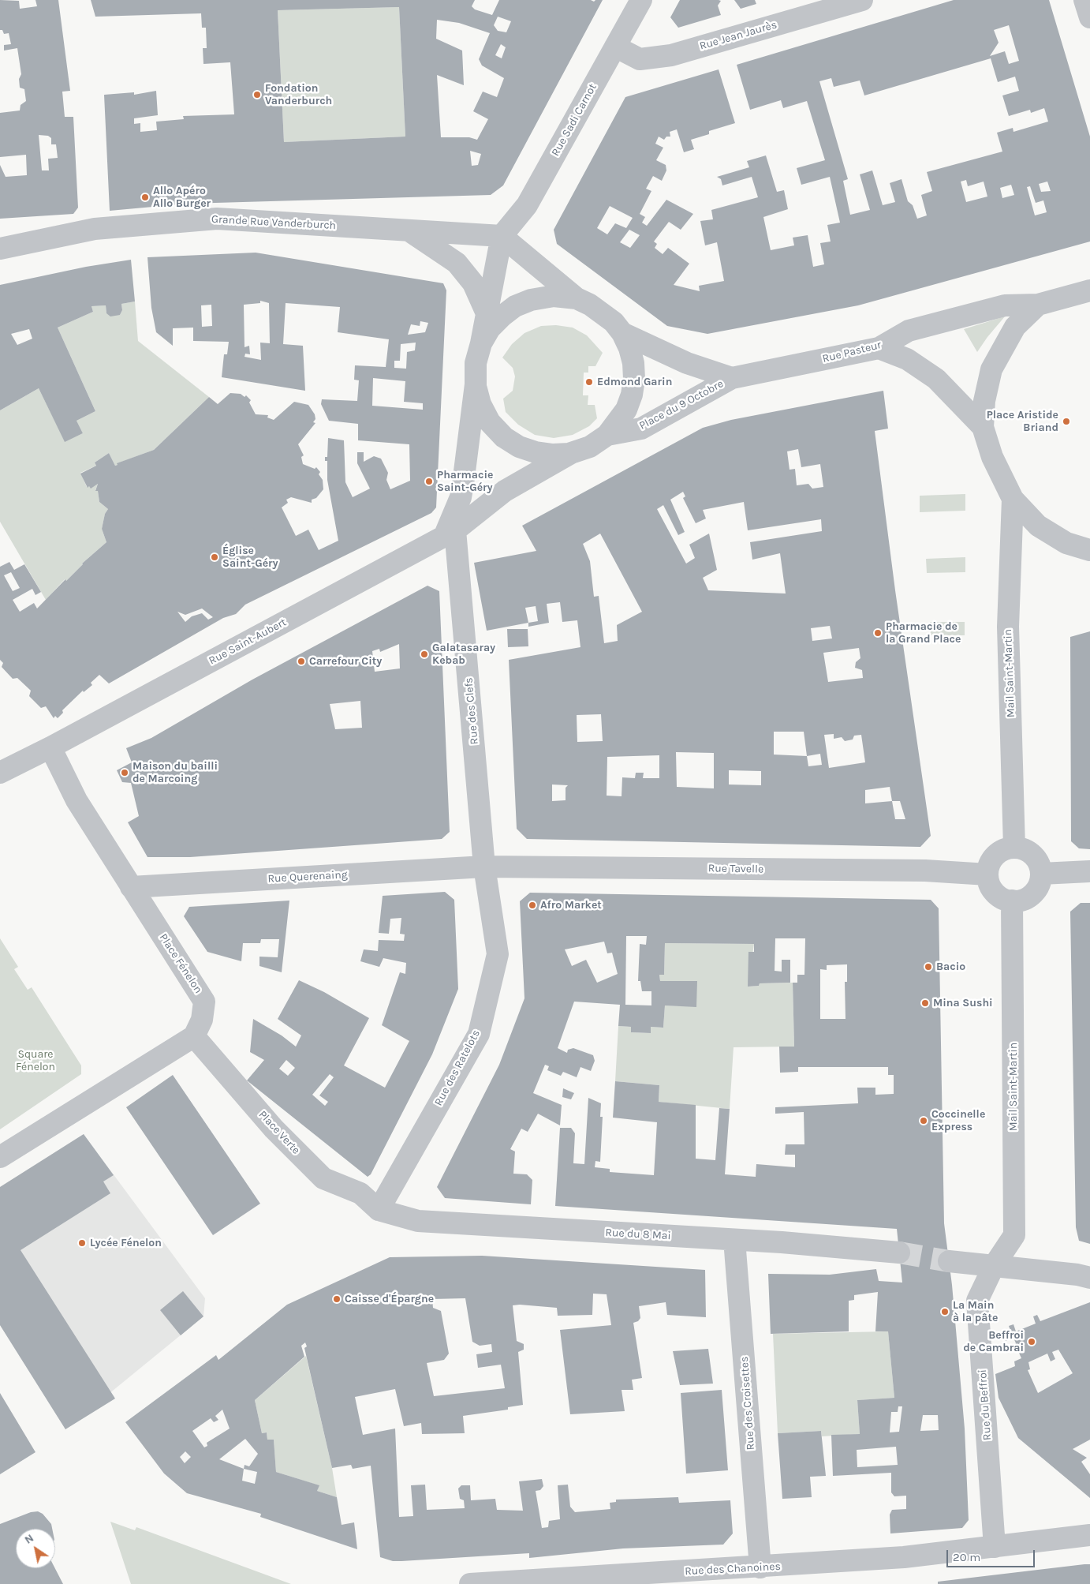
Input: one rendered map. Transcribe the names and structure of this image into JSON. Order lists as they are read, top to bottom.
{
  "streets": {
    "street": [
      "Rue Jean Jaurès",
      "Rue Sadi Carnot",
      "Grande Rue Vanderburch",
      "Rue Pasteur",
      "Place du 9 Octobre",
      "Rue Saint-Aubert",
      "Mail Saint-Martin",
      "Rue des Clefs",
      "Rue Tavelle",
      "Rue Querenaing",
      "Place Fénelon",
      "Rue des Ratelots",
      "Place Verte",
      "Rue du 8 Mai",
      "Rue des Croisettes",
      "Rue du Beffroi",
      "Rue des Chanoines"
    ]
  },
  "crossings": [
    ["Rue Jean Jaurès", "Rue Sadi Carnot"],
    ["Rue Sadi Carnot", "Grande Rue Vanderburch"],
    ["Rue Sadi Carnot", "Place du 9 Octobre"],
    ["Grande Rue Vanderburch", "Place du 9 Octobre"],
    ["Rue Pasteur", "Place du 9 Octobre"],
    ["Place du 9 Octobre", "Rue Saint-Aubert"],
    ["Place du 9 Octobre", "Rue des Clefs"],
    ["Rue Saint-Aubert", "Place Fénelon"],
    ["Mail Saint-Martin", "Rue Tavelle"],
    ["Mail Saint-Martin", "Rue du Beffroi"],
    ["Rue des Clefs", "Rue Tavelle"],
    ["Rue des Clefs", "Rue Querenaing"],
    ["Rue des Clefs", "Rue des Ratelots"],
    ["Rue Tavelle", "Rue Querenaing"],
    ["Rue Tavelle", "Rue des Ratelots"],
    ["Rue Querenaing", "Place Fénelon"],
    ["Rue Querenaing", "Rue des Ratelots"],
    ["Place Fénelon", "Place Verte"],
    ["Rue des Ratelots", "Place Verte"],
    ["Rue des Ratelots", "Rue du 8 Mai"],
    ["Place Verte", "Rue du 8 Mai"],
    ["Rue du 8 Mai", "Rue des Croisettes"],
    ["Rue des Croisettes", "Rue des Chanoines"],
    ["Rue du Beffroi", "Rue des Chanoines"]
  ],
  "parks": ["Square Fénelon"],
  "places": [
    "Fondation Vanderburch",
    "Allo Apéro Allo Burger",
    "Edmond Garin",
    "Place Aristide Briand",
    "Pharmacie Saint-Géry",
    "Église Saint-Géry",
    "Pharmacie de la Grand Place",
    "Galatasaray Kebab",
    "Carrefour City",
    "Maison du bailli de Marcoing",
    "Afro Market",
    "Bacio",
    "Mina Sushi",
    "Coccinelle Express",
    "Lycée Fénelon",
    "Caisse d'Épargne",
    "La Main à la pâte",
    "Beffroi de Cambrai"
  ],
  "scale_bar": "20 m",
  "north": "top left"
}
